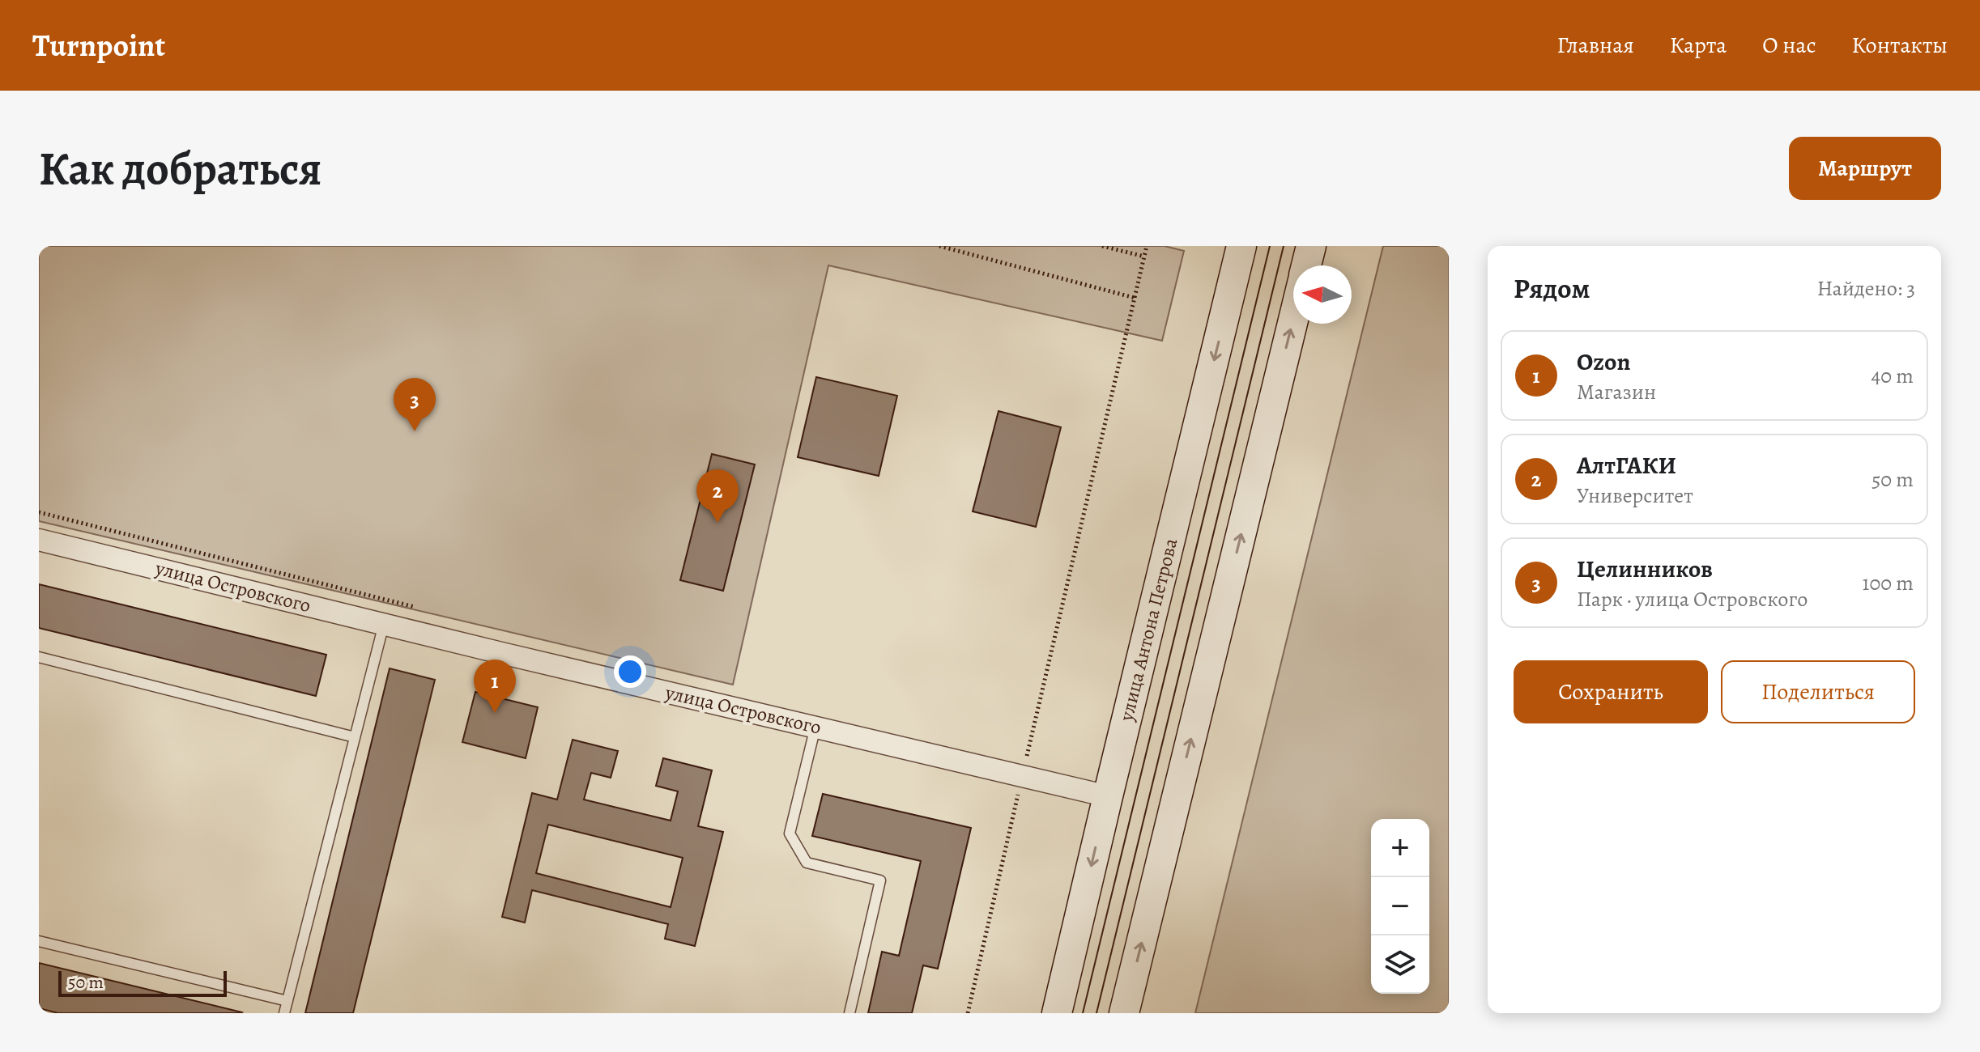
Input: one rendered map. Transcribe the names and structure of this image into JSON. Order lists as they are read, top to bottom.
{
  "streets": {
    "main road": ["улица Антона Петрова"],
    "street": ["улица Островского"]
  },
  "crossings": [
    ["улица Островского", "улица Антона Петрова"]
  ],
  "scale_bar": "50 m",
  "north": "left",
  "page": {
    "header": "Turnpoint",
    "nav": [
      "Главная",
      "Карта",
      "О нас",
      "Контакты"
    ],
    "buttons": [
      "Маршрут",
      ["Сохранить", "Поделиться"]
    ],
    "title": "Как добраться",
    "heading": ["Рядом", "Найдено: 3"],
    "list": [
      {
        "mark": "1",
        "name": "Ozon",
        "note": "Магазин",
        "value": "40 m"
      },
      {
        "mark": "2",
        "name": "АлтГАКИ",
        "note": "Университет",
        "value": "50 m"
      },
      {
        "mark": "3",
        "name": "Целинников",
        "note": "Парк · улица Островского",
        "value": "100 m"
      }
    ],
    "pins": ["3", "2", "1"],
    "map_buttons": ["+", "−"],
    "scale": "50 m"
  }
}
